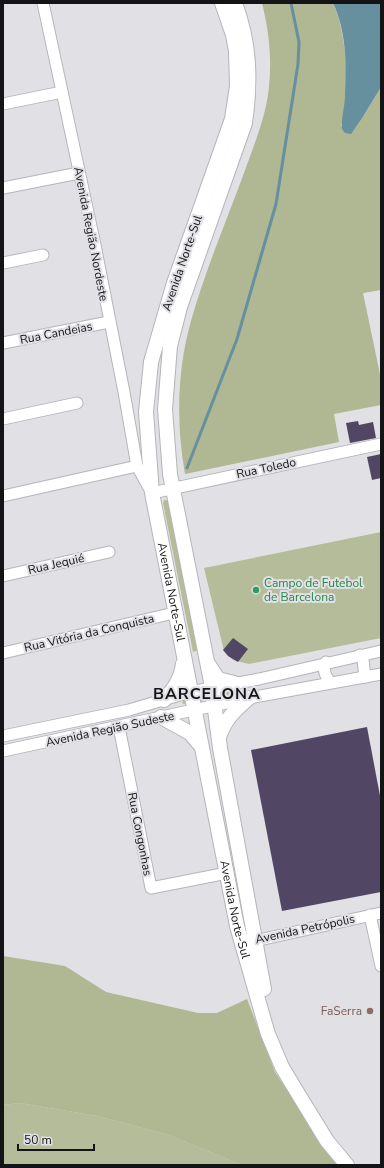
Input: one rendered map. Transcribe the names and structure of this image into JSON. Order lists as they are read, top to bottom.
{
  "streets": {
    "main road": ["Avenida Norte-Sul"],
    "street": [
      "Avenida Região Nordeste",
      "Rua Candeias",
      "Rua Toledo",
      "Rua Jequié",
      "Rua Vitória da Conquista",
      "Avenida Região Sudeste",
      "Rua Congonhas",
      "Avenida Petrópolis"
    ]
  },
  "crossings": [
    ["Avenida Região Nordeste", "Avenida Norte-Sul"],
    ["Avenida Região Nordeste", "Rua Candeias"],
    ["Avenida Região Nordeste", "Rua Toledo"],
    ["Avenida Norte-Sul", "Rua Toledo"],
    ["Avenida Norte-Sul", "Rua Vitória da Conquista"],
    ["Avenida Norte-Sul", "Avenida Região Sudeste"],
    ["Avenida Norte-Sul", "Rua Congonhas"],
    ["Avenida Norte-Sul", "Avenida Petrópolis"],
    ["Avenida Região Sudeste", "Rua Congonhas"]
  ],
  "districts": ["BARCELONA"],
  "places": ["Campo de Futebol de Barcelona", "FaSerra"],
  "scale_bar": "50 m"
}
